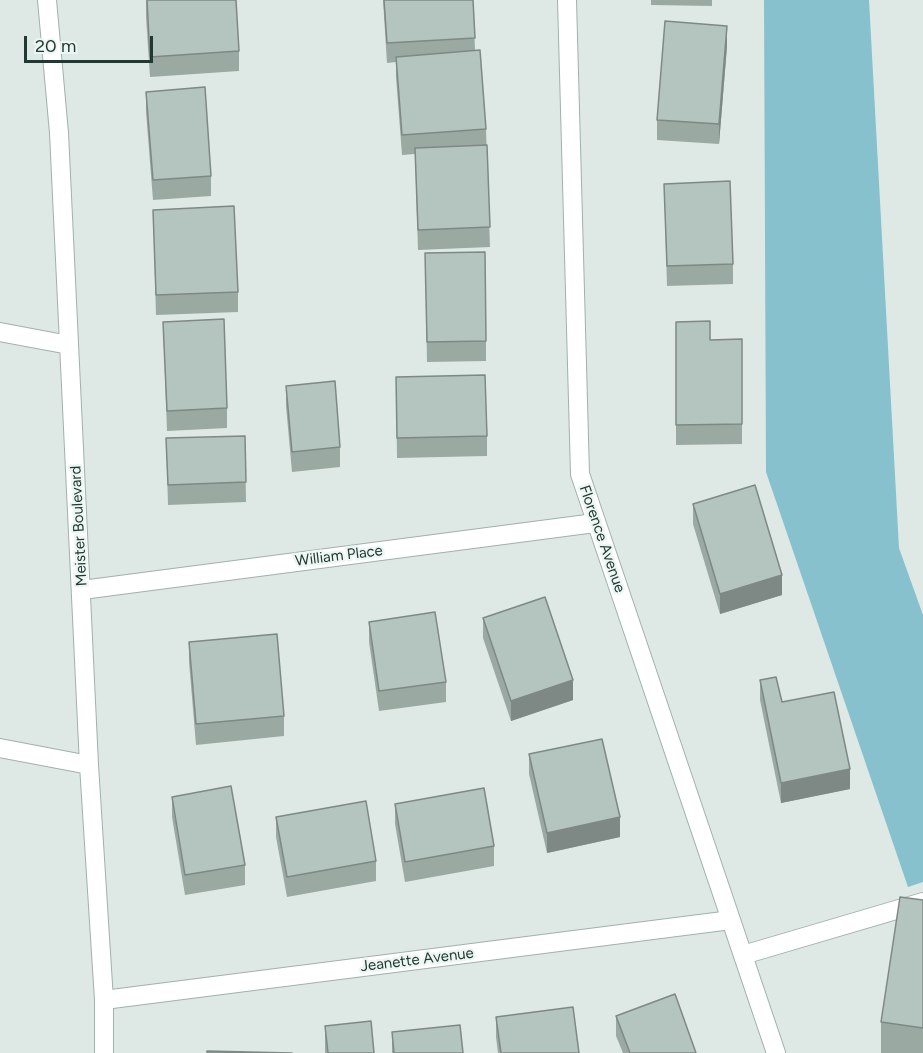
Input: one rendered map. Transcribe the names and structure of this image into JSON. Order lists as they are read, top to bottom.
{
  "streets": {
    "street": [
      "Meister Boulevard",
      "Florence Avenue",
      "William Place",
      "Jeanette Avenue"
    ]
  },
  "crossings": [
    ["Meister Boulevard", "William Place"],
    ["Meister Boulevard", "Jeanette Avenue"],
    ["Florence Avenue", "William Place"],
    ["Florence Avenue", "Jeanette Avenue"]
  ],
  "scale_bar": "20 m"
}
